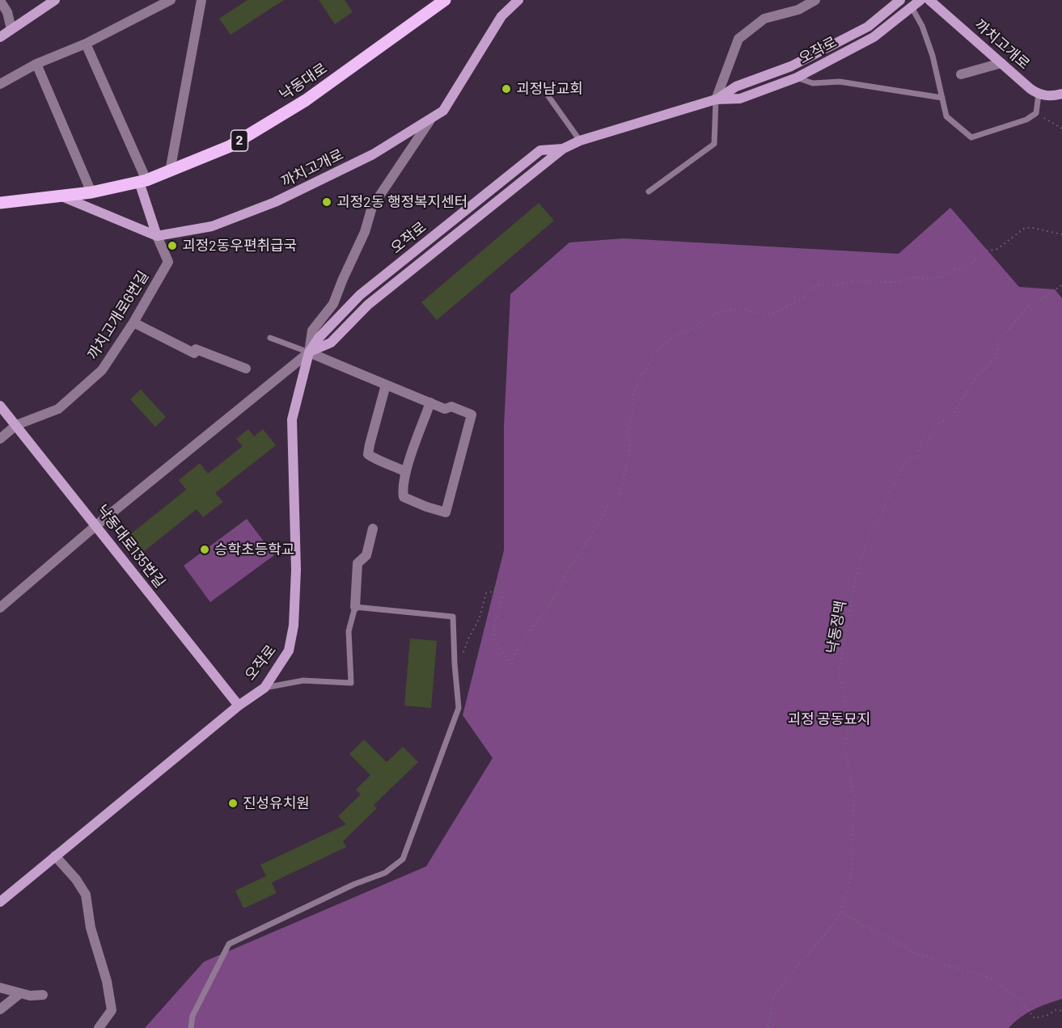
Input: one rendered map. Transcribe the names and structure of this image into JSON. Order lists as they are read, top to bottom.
{
  "streets": {
    "main road": ["낙동대로", "2"],
    "street": [
      "까치고개로",
      "오작로",
      "까치고개로6번길",
      "낙동대로135번길"
    ],
    "path": ["낙동정맥"]
  },
  "crossings": [
    ["까치고개로", "까치고개로6번길"],
    ["오작로", "낙동대로135번길"],
    ["까치고개로6번길", "낙동대로135번길"]
  ],
  "parks": ["괴정 공동묘지"],
  "places": [
    "괴정남교회",
    "괴정2동 행정복지센터",
    "괴정2동우편취급국",
    "승학초등학교",
    "진성유치원"
  ]
}
